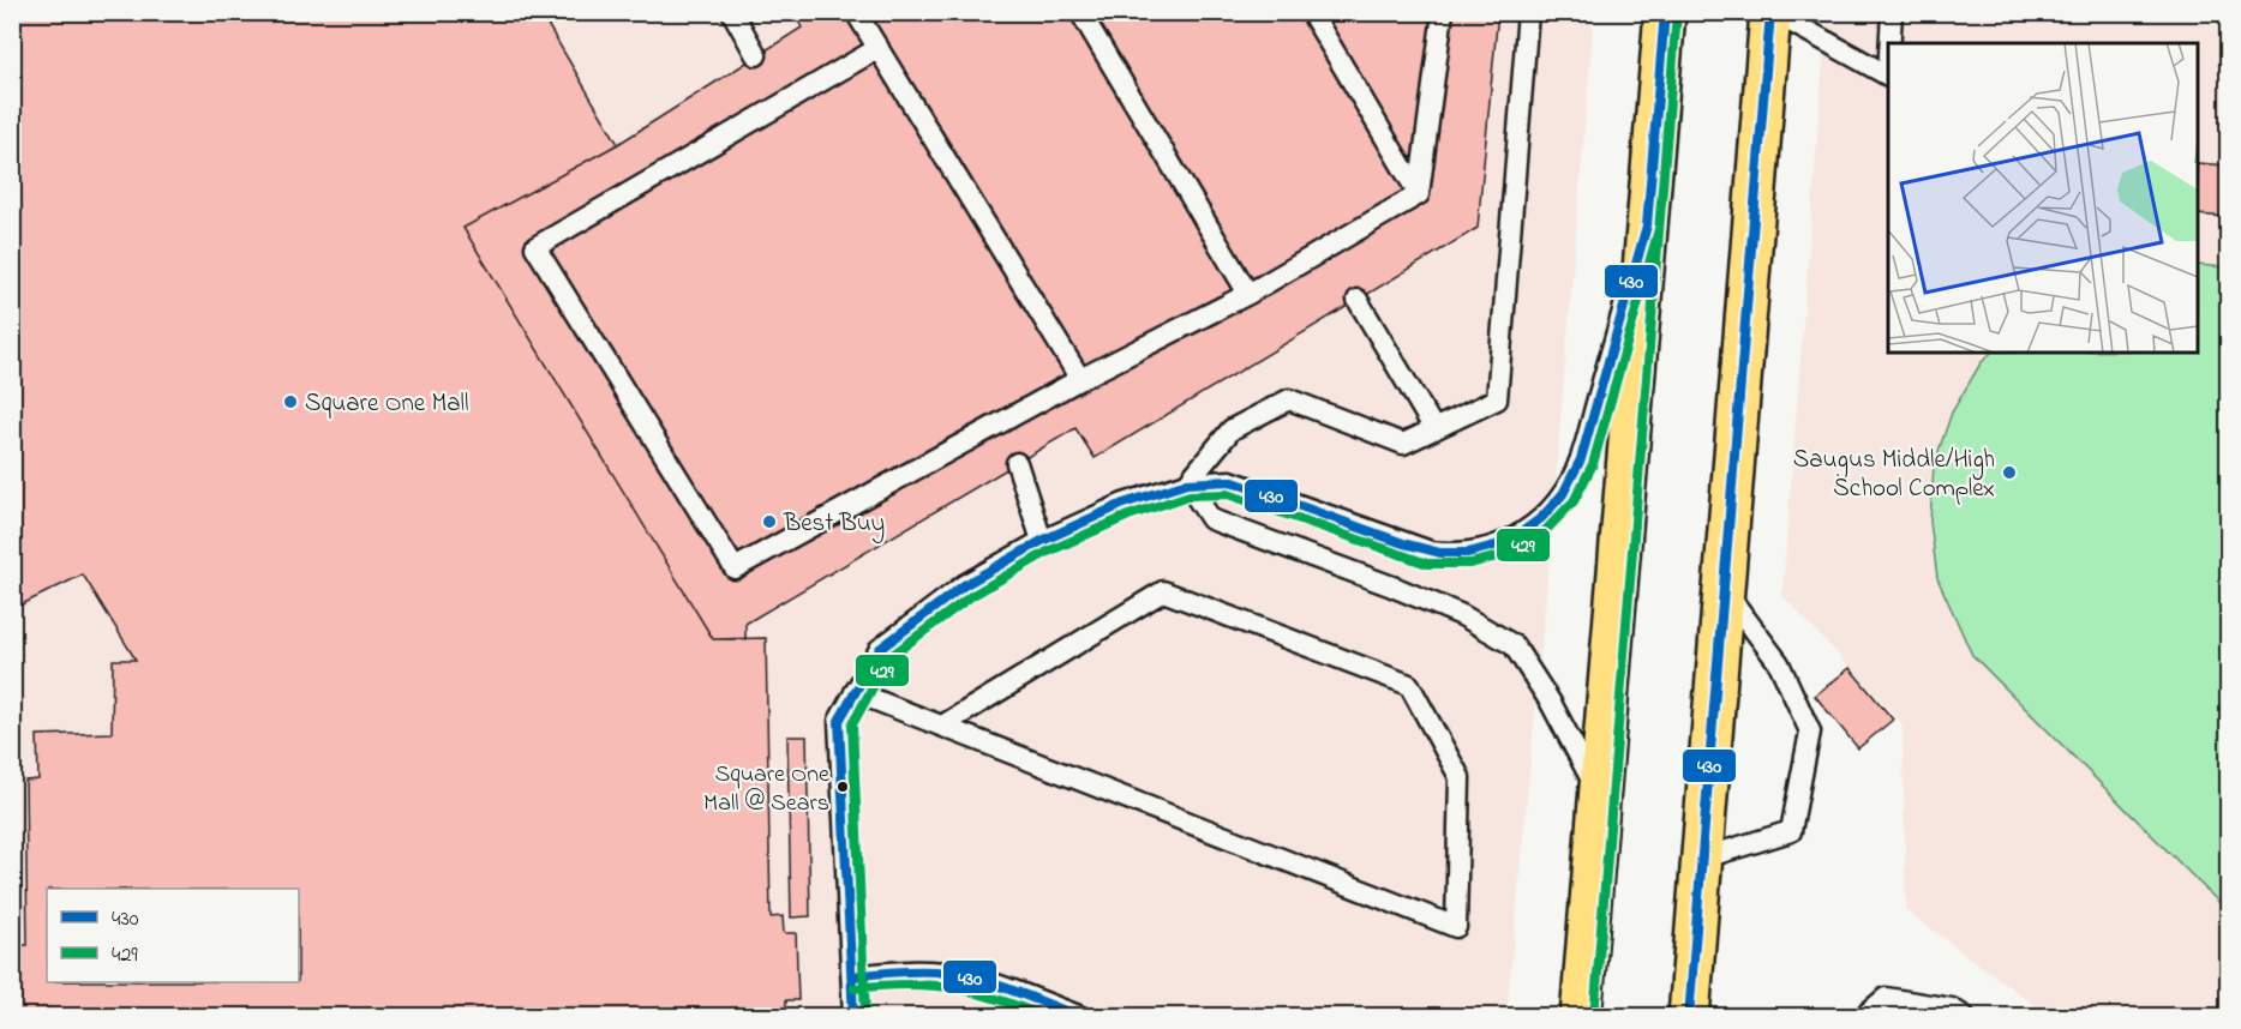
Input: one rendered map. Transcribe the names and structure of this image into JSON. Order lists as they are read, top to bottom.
{
  "places": [
    "Square One Mall",
    "Saugus Middle/High School Complex",
    "Best Buy",
    "Square One Mall @ Sears"
  ],
  "lines": ["transit line 430", "transit line 429"],
  "legend": ["430", "429"]
}
